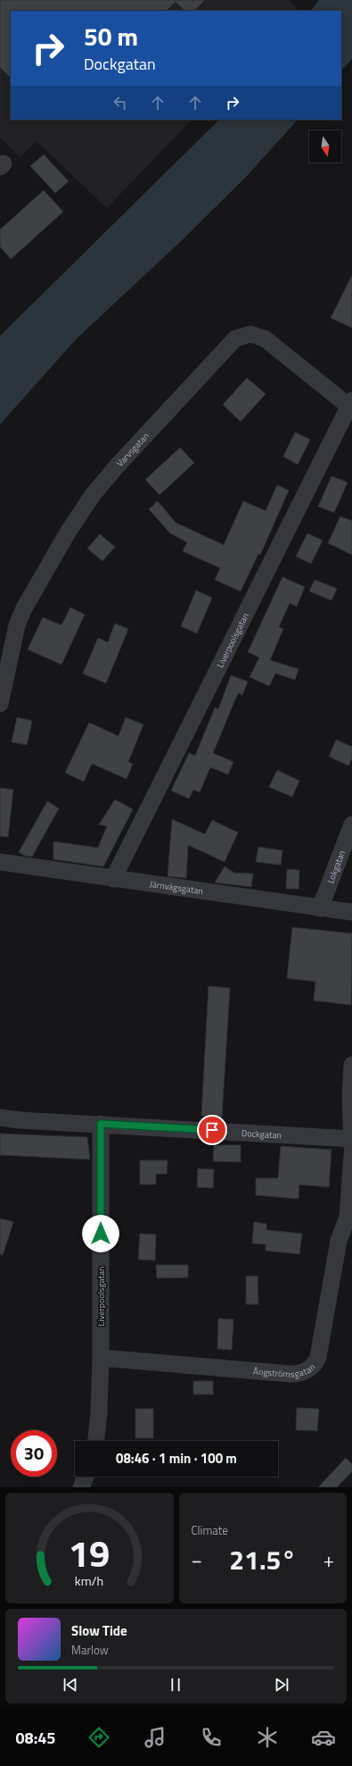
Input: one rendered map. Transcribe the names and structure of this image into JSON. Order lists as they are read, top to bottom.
{
  "streets": {
    "street": [
      "Varvsgatan",
      "Liverpoolsgatan",
      "Lokgatan",
      "Järnvägsgatan",
      "Dockgatan",
      "Ångströmsgatan"
    ]
  },
  "crossings": [
    ["Varvsgatan", "Liverpoolsgatan"],
    ["Liverpoolsgatan", "Järnvägsgatan"],
    ["Liverpoolsgatan", "Dockgatan"],
    ["Liverpoolsgatan", "Ångströmsgatan"],
    ["Lokgatan", "Järnvägsgatan"]
  ],
  "north": "bottom",
  "page": {
    "turn": ["50 m", "Dockgatan"],
    "limit": "30",
    "trip": "08:46 · 1 min · 100 m",
    "tile": "Climate",
    "heat": ["−", "21.5°", "+"],
    "song": ["Slow Tide", "Marlow"],
    "tabs": "08:45",
    "gauge": ["19", "km/h"]
  }
}
